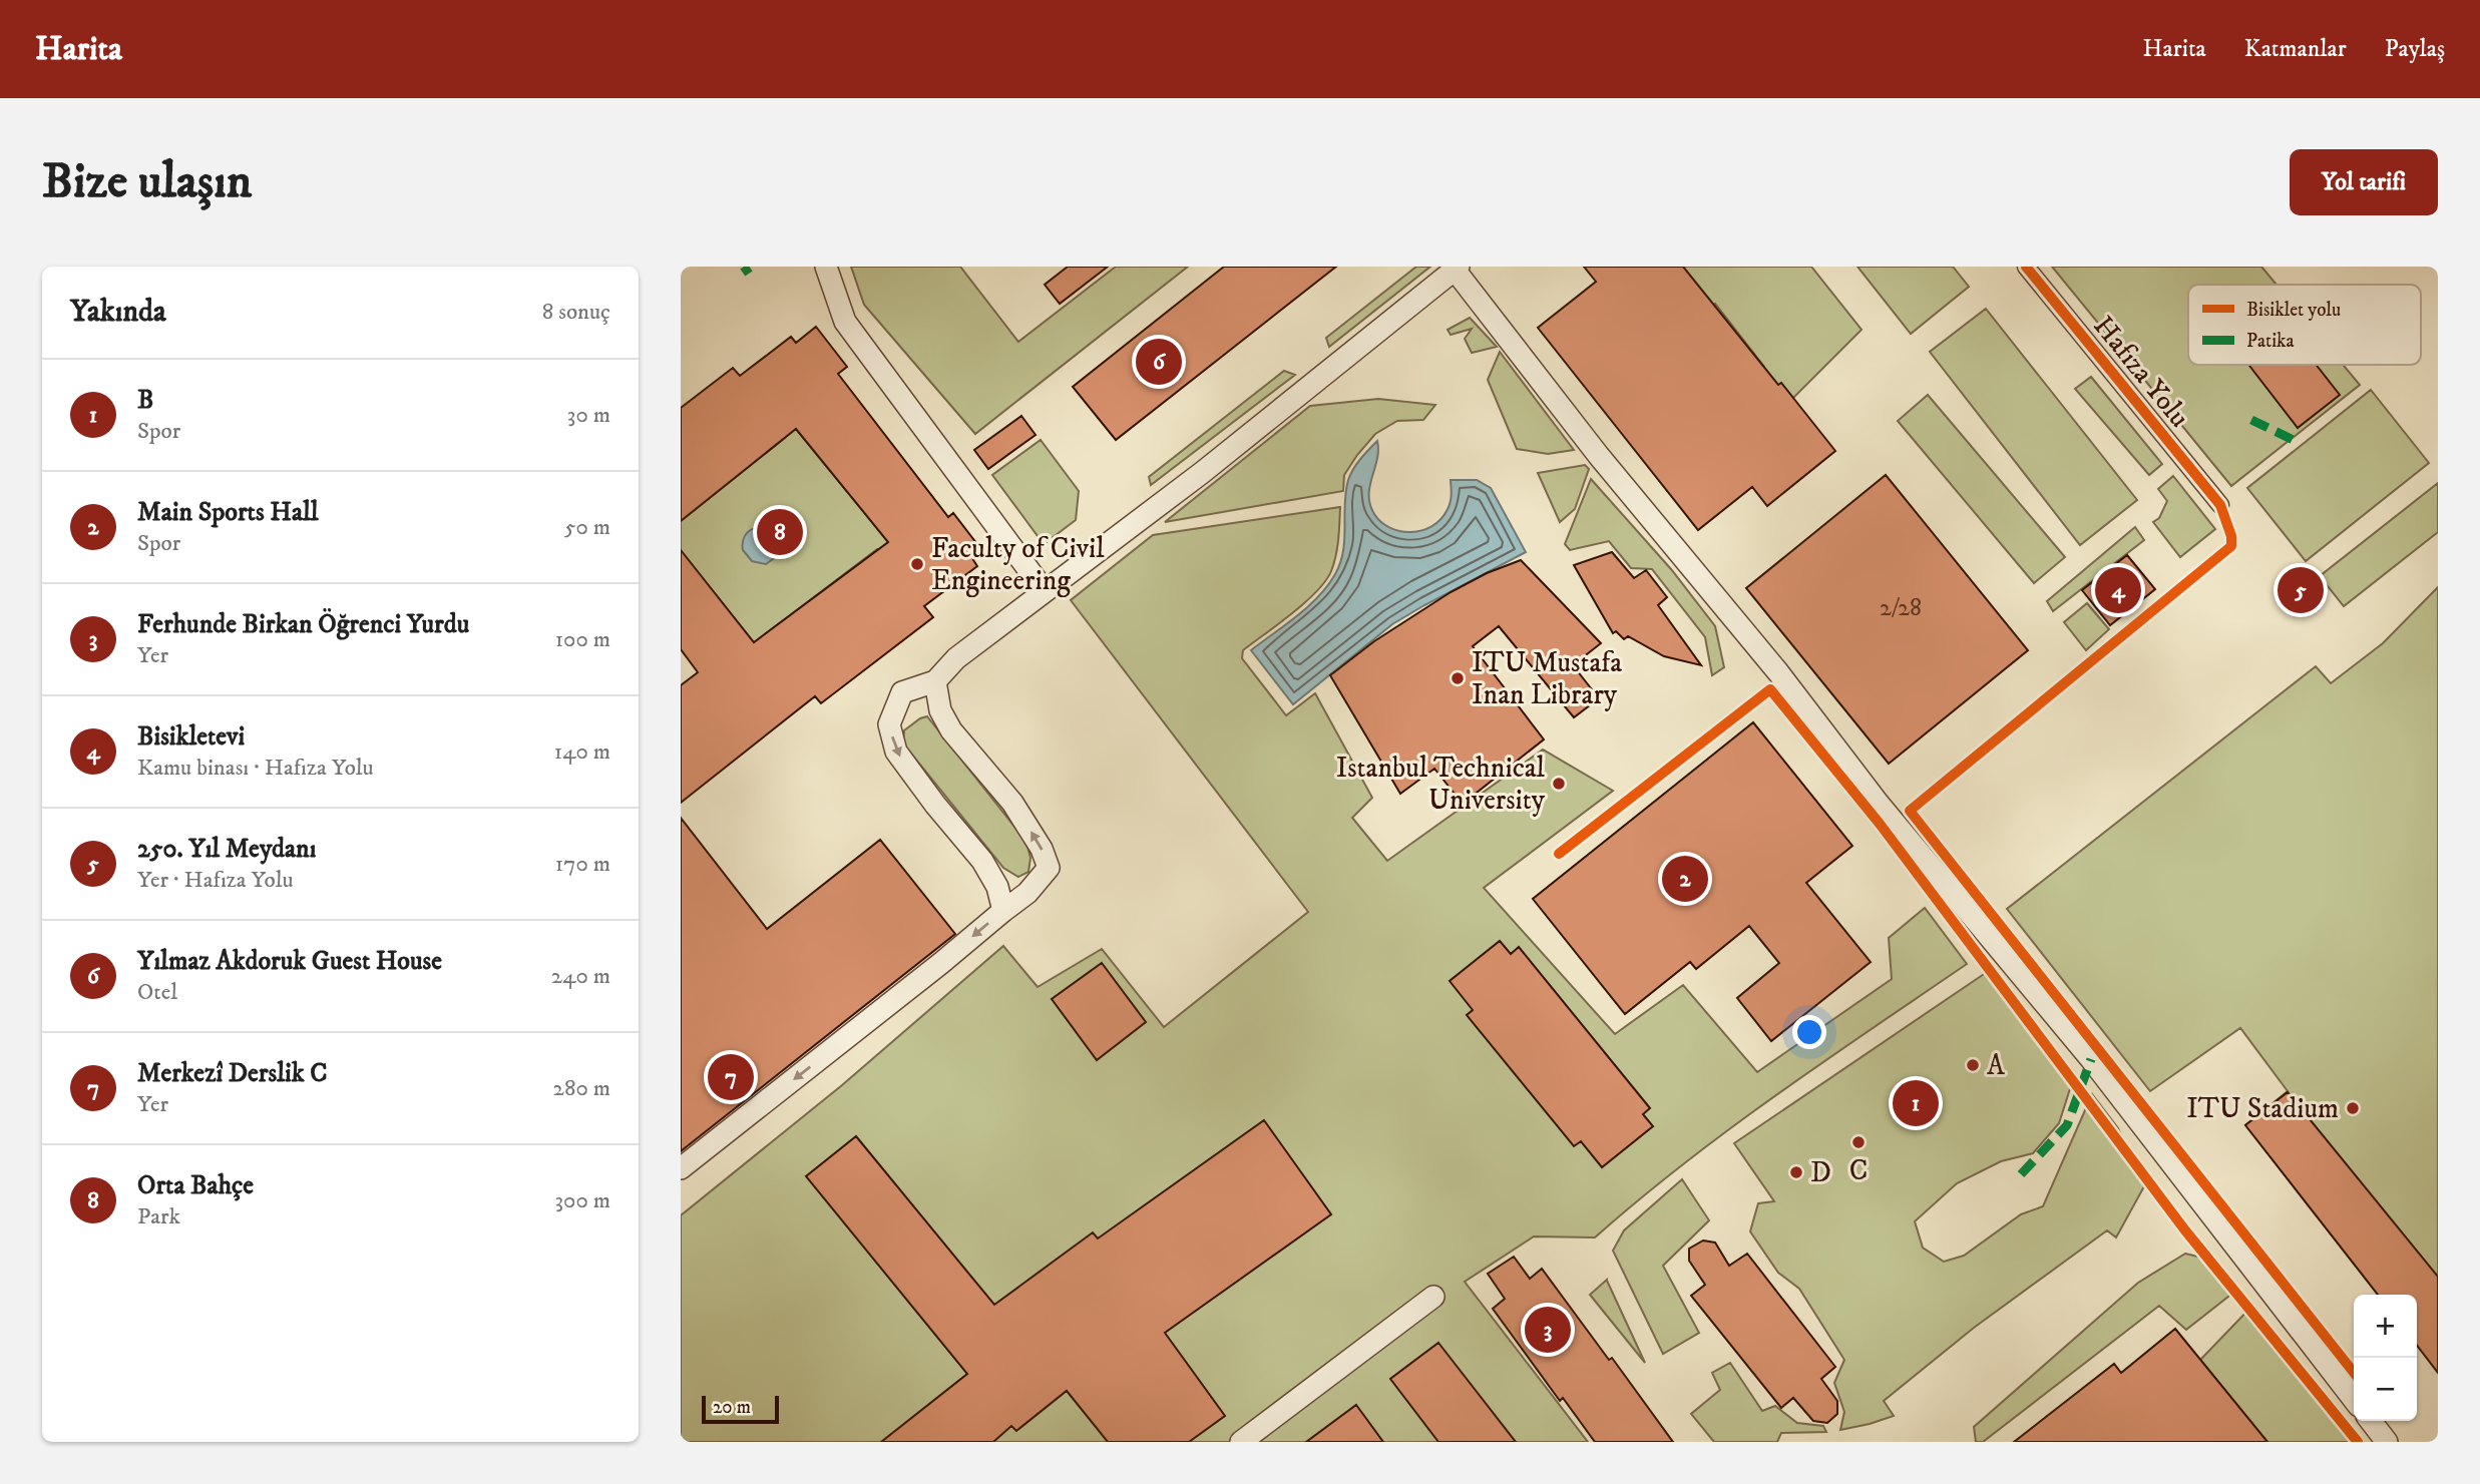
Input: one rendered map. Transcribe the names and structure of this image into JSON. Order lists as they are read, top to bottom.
{
  "streets": {
    "street": ["Hafıza Yolu"]
  },
  "places": [
    "Faculty of Civil Engineering",
    "ITU Mustafa Inan Library",
    "Istanbul Technical University",
    "A",
    "ITU Stadium",
    "C",
    "D"
  ],
  "house_numbers": ["2/28"],
  "legend": ["Bisiklet yolu", "Patika"],
  "scale_bar": "20 m",
  "page": {
    "header": "Harita",
    "nav": ["Harita", "Katmanlar", "Paylaş"],
    "buttons": "Yol tarifi",
    "title": "Bize ulaşın",
    "heading": ["Yakında", "8 sonuç"],
    "pins": [
      "6",
      "8",
      "4",
      "5",
      "2",
      "7",
      "1",
      "3"
    ],
    "list": [
      {
        "mark": "1",
        "name": "B",
        "note": "Spor",
        "value": "30 m"
      },
      {
        "mark": "2",
        "name": "Main Sports Hall",
        "note": "Spor",
        "value": "50 m"
      },
      {
        "mark": "3",
        "name": "Ferhunde Birkan Öğrenci Yurdu",
        "note": "Yer",
        "value": "100 m"
      },
      {
        "mark": "4",
        "name": "Bisikletevi",
        "note": "Kamu binası · Hafıza Yolu",
        "value": "140 m"
      },
      {
        "mark": "5",
        "name": "250. Yıl Meydanı",
        "note": "Yer · Hafıza Yolu",
        "value": "170 m"
      },
      {
        "mark": "6",
        "name": "Yılmaz Akdoruk Guest House",
        "note": "Otel",
        "value": "240 m"
      },
      {
        "mark": "7",
        "name": "Merkezî Derslik C",
        "note": "Yer",
        "value": "280 m"
      },
      {
        "mark": "8",
        "name": "Orta Bahçe",
        "note": "Park",
        "value": "300 m"
      }
    ],
    "map_buttons": ["+", "−"],
    "scale": "20 m"
  }
}
